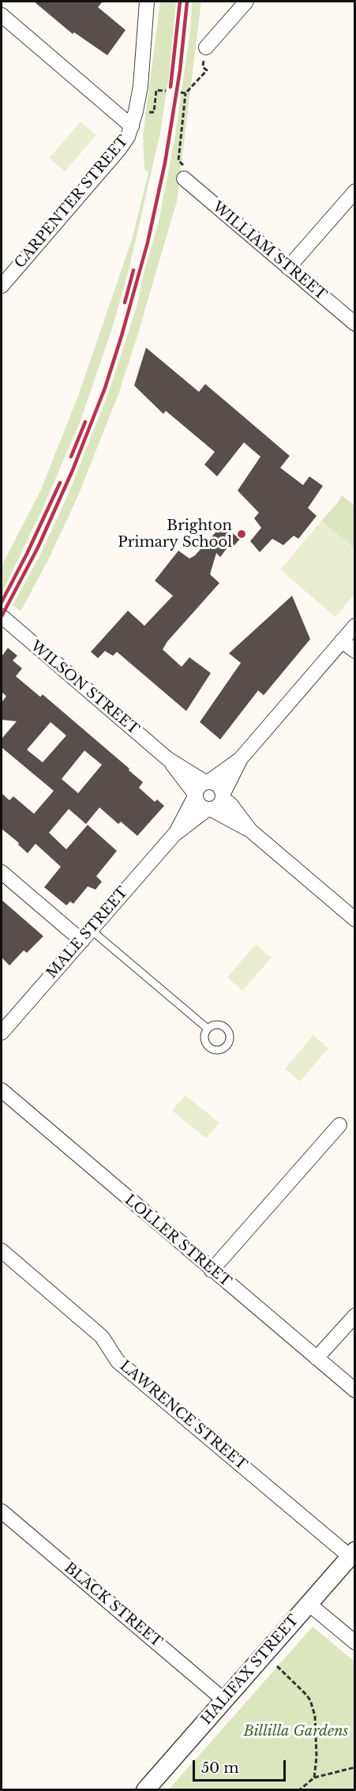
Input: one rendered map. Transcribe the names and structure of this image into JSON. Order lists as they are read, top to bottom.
{
  "streets": {
    "street": [
      "CARPENTER STREET",
      "WILLIAM STREET",
      "WILSON STREET",
      "MALE STREET",
      "LOLLER STREET",
      "LAWRENCE STREET",
      "BLACK STREET",
      "HALIFAX STREET"
    ]
  },
  "crossings": [
    ["WILSON STREET", "MALE STREET"],
    ["LAWRENCE STREET", "HALIFAX STREET"],
    ["BLACK STREET", "HALIFAX STREET"]
  ],
  "parks": ["Billilla Gardens"],
  "places": ["Brighton Primary School"],
  "scale_bar": "50 m"
}
